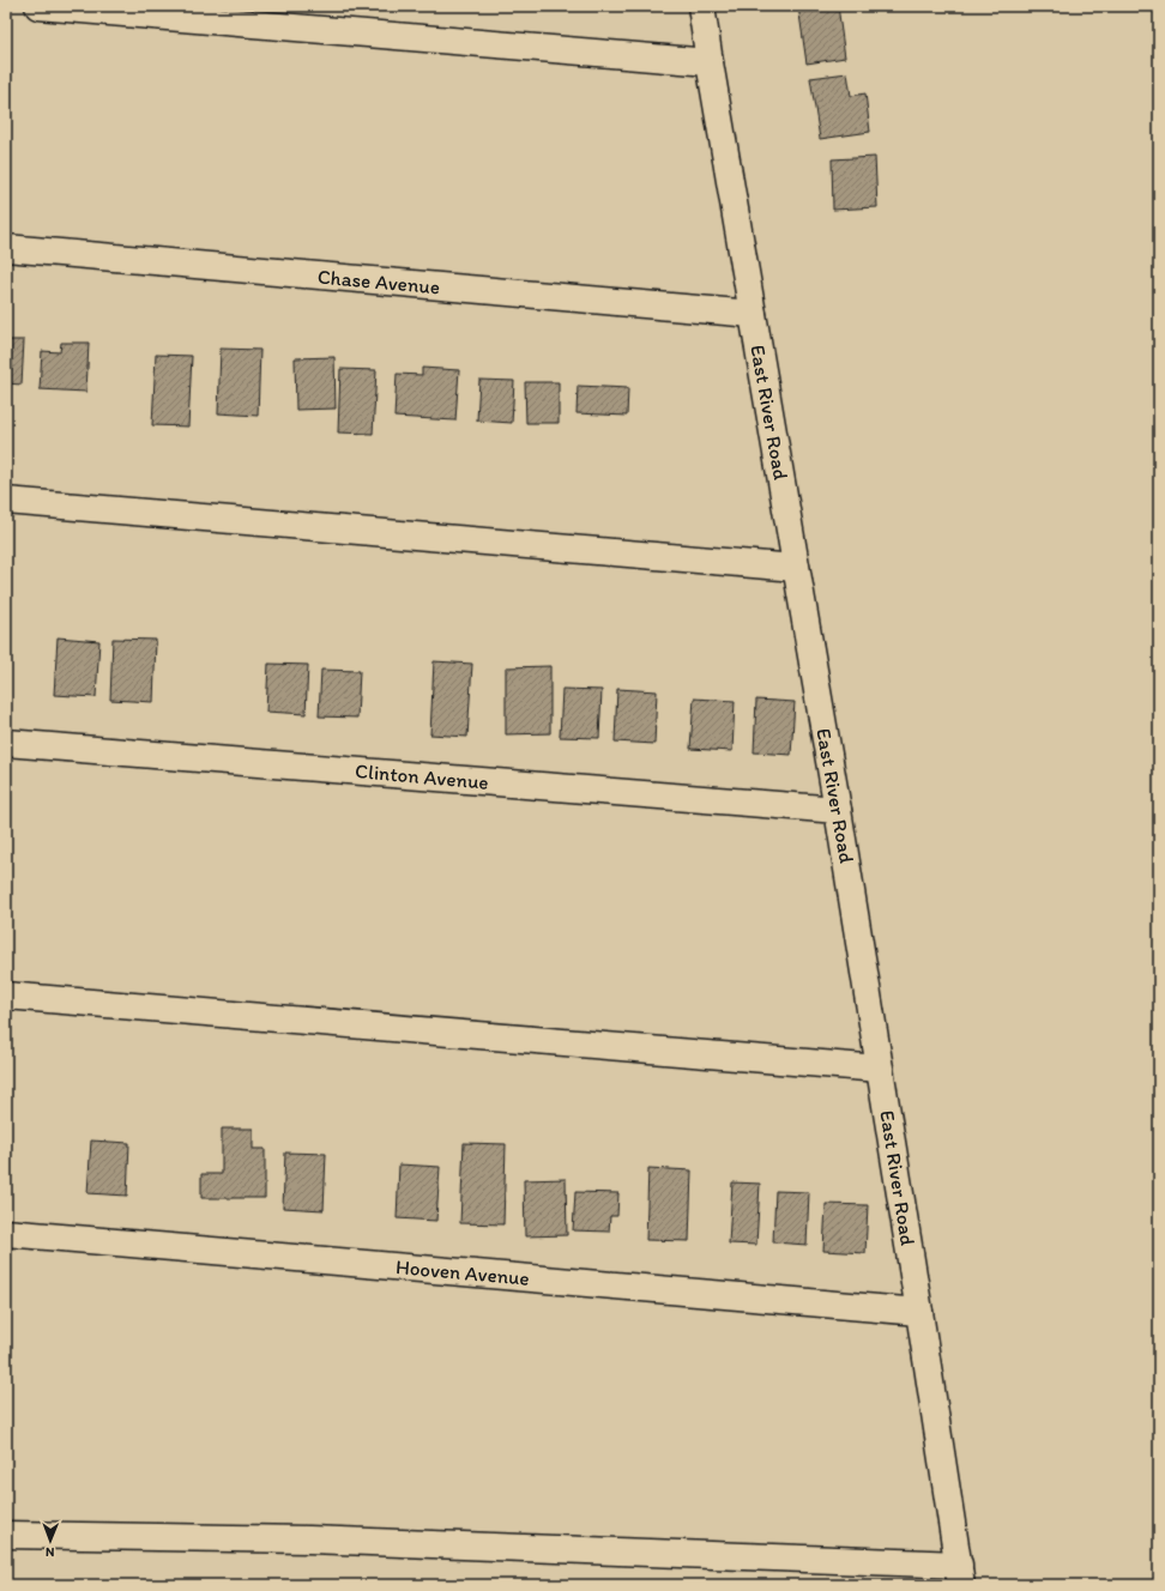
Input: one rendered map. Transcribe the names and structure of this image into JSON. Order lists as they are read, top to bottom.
{
  "streets": {
    "street": [
      "Chase Avenue",
      "East River Road",
      "Clinton Avenue",
      "Hooven Avenue"
    ]
  },
  "crossings": [
    ["Chase Avenue", "East River Road"],
    ["East River Road", "Clinton Avenue"],
    ["East River Road", "Hooven Avenue"]
  ],
  "north": "bottom"
}
